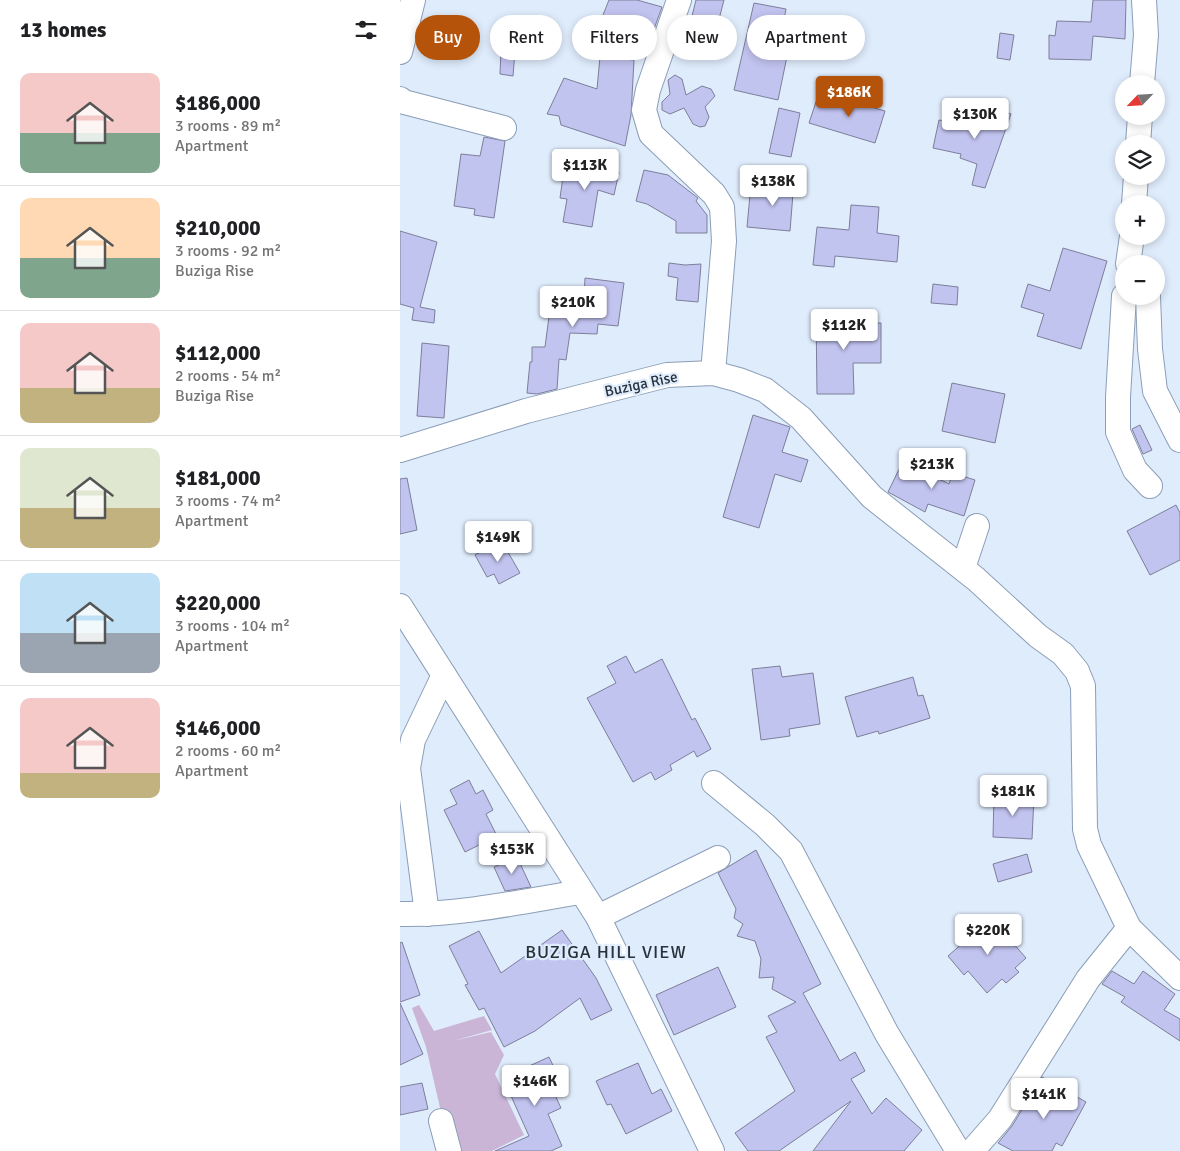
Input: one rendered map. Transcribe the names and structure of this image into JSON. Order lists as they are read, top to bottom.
{
  "streets": {
    "street": ["Buziga Rise"]
  },
  "districts": ["BUZIGA HILL VIEW"],
  "north": "bottom left",
  "page": {
    "heading": "13 homes",
    "chip": [
      "Buy",
      "Rent",
      "Filters",
      "New",
      "Apartment"
    ],
    "list": [
      {
        "name": "$186,000",
        "note": "3 rooms · 89 m² · Apartment"
      },
      {
        "name": "$210,000",
        "note": "3 rooms · 92 m² · Buziga Rise"
      },
      {
        "name": "$112,000",
        "note": "2 rooms · 54 m² · Buziga Rise"
      },
      {
        "name": "$181,000",
        "note": "3 rooms · 74 m² · Apartment"
      },
      {
        "name": "$220,000",
        "note": "3 rooms · 104 m² · Apartment"
      },
      {
        "name": "$146,000",
        "note": "2 rooms · 60 m² · Apartment"
      }
    ],
    "map_buttons": ["+", "−"],
    "price": [
      "$186K",
      "$130K",
      "$113K",
      "$138K",
      "$210K",
      "$112K",
      "$213K",
      "$149K",
      "$181K",
      "$153K",
      "$220K",
      "$146K",
      "$141K"
    ]
  }
}
